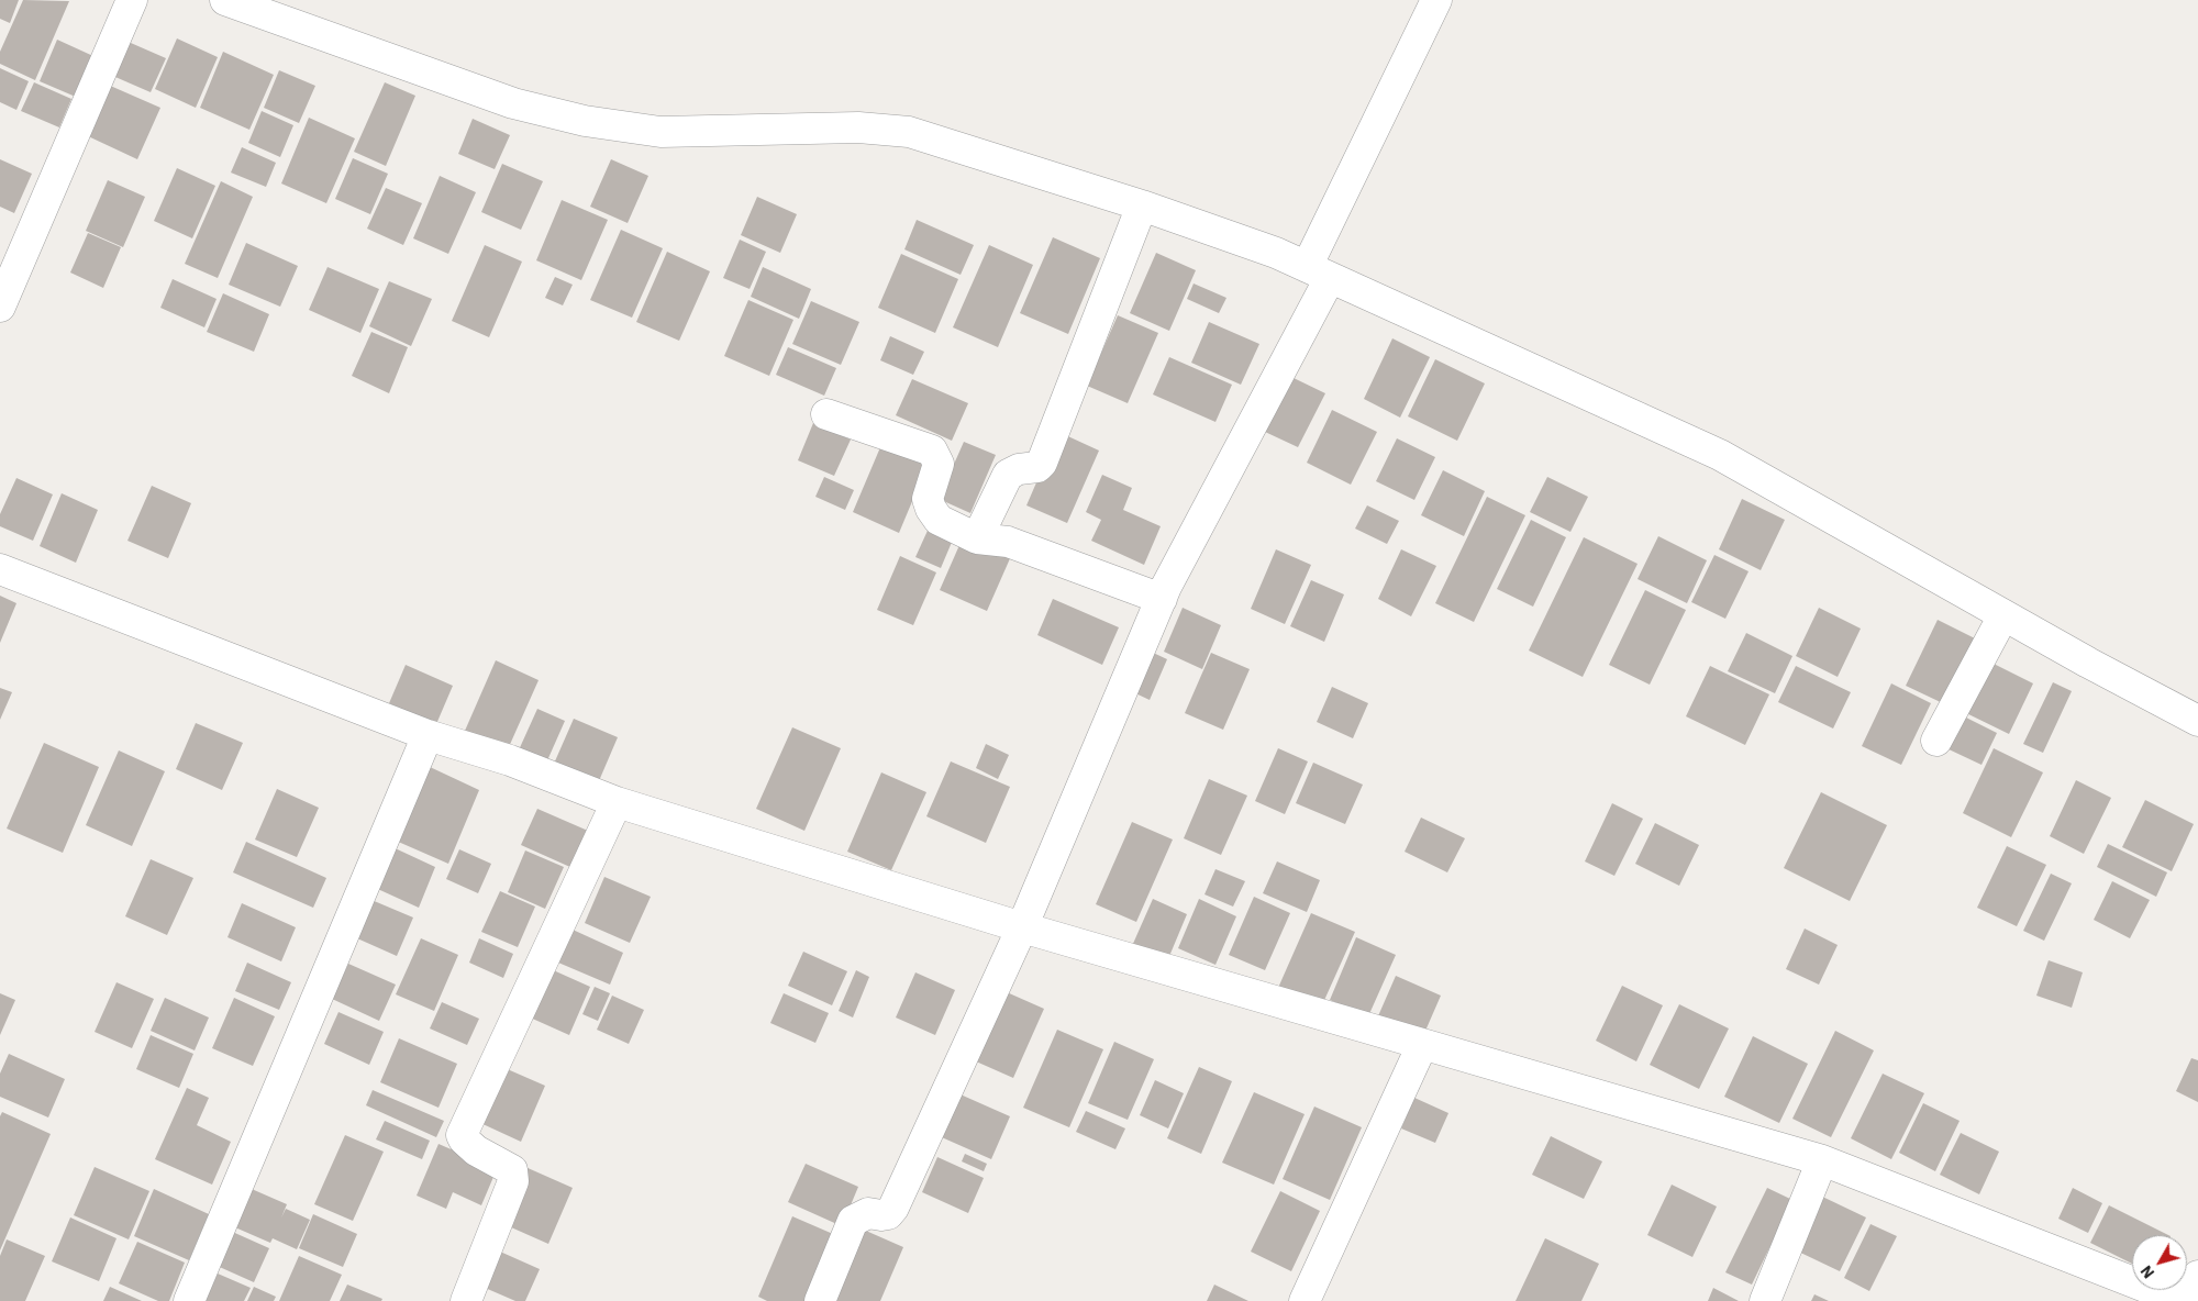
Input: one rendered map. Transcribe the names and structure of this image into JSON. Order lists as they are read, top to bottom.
{
  "north": "bottom left"
}
